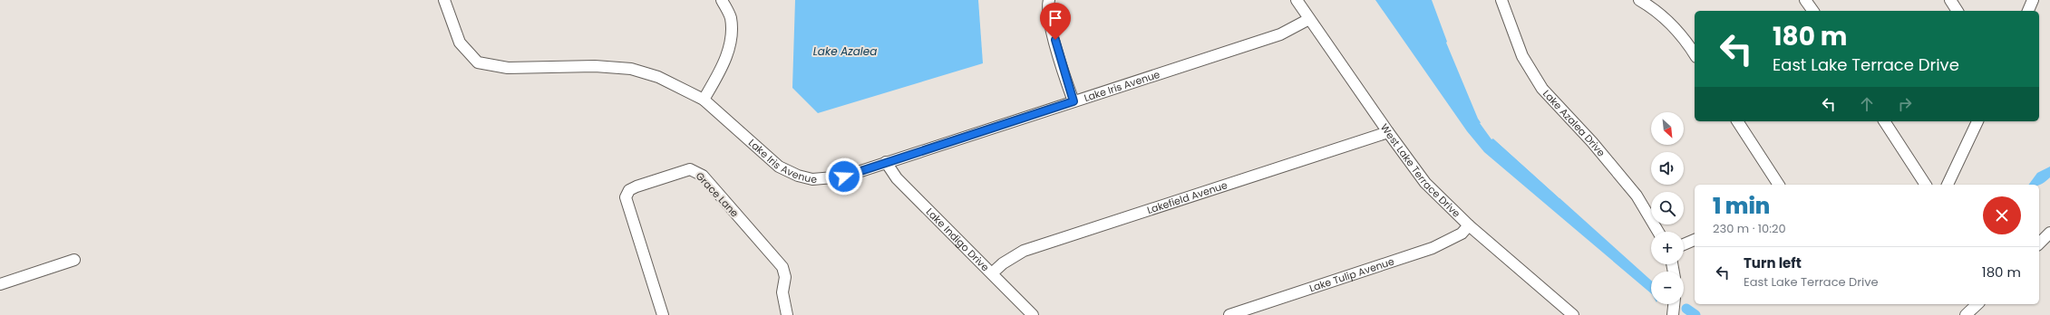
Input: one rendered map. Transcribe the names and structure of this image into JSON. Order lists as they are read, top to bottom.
{
  "streets": {
    "street": [
      "Lake Iris Avenue",
      "Lake Azalea Drive",
      "West Lake Terrace Drive",
      "Grace Lane",
      "Lakefield Avenue",
      "Lake Indigo Drive",
      "Lake Tulip Avenue"
    ]
  },
  "crossings": [
    ["Lake Iris Avenue", "West Lake Terrace Drive"],
    ["Lake Iris Avenue", "Lake Indigo Drive"],
    ["West Lake Terrace Drive", "Lakefield Avenue"],
    ["West Lake Terrace Drive", "Lake Tulip Avenue"],
    ["Lakefield Avenue", "Lake Indigo Drive"]
  ],
  "water": ["Lake Azalea"],
  "north": "bottom right",
  "page": {
    "turn": ["180 m", "East Lake Terrace Drive"],
    "map_buttons": ["+", "−"],
    "heading": ["1 min", "230 m · 10:20"],
    "list": [
      {
        "name": "Turn left",
        "note": "East Lake Terrace Drive",
        "value": "180 m"
      }
    ]
  }
}
